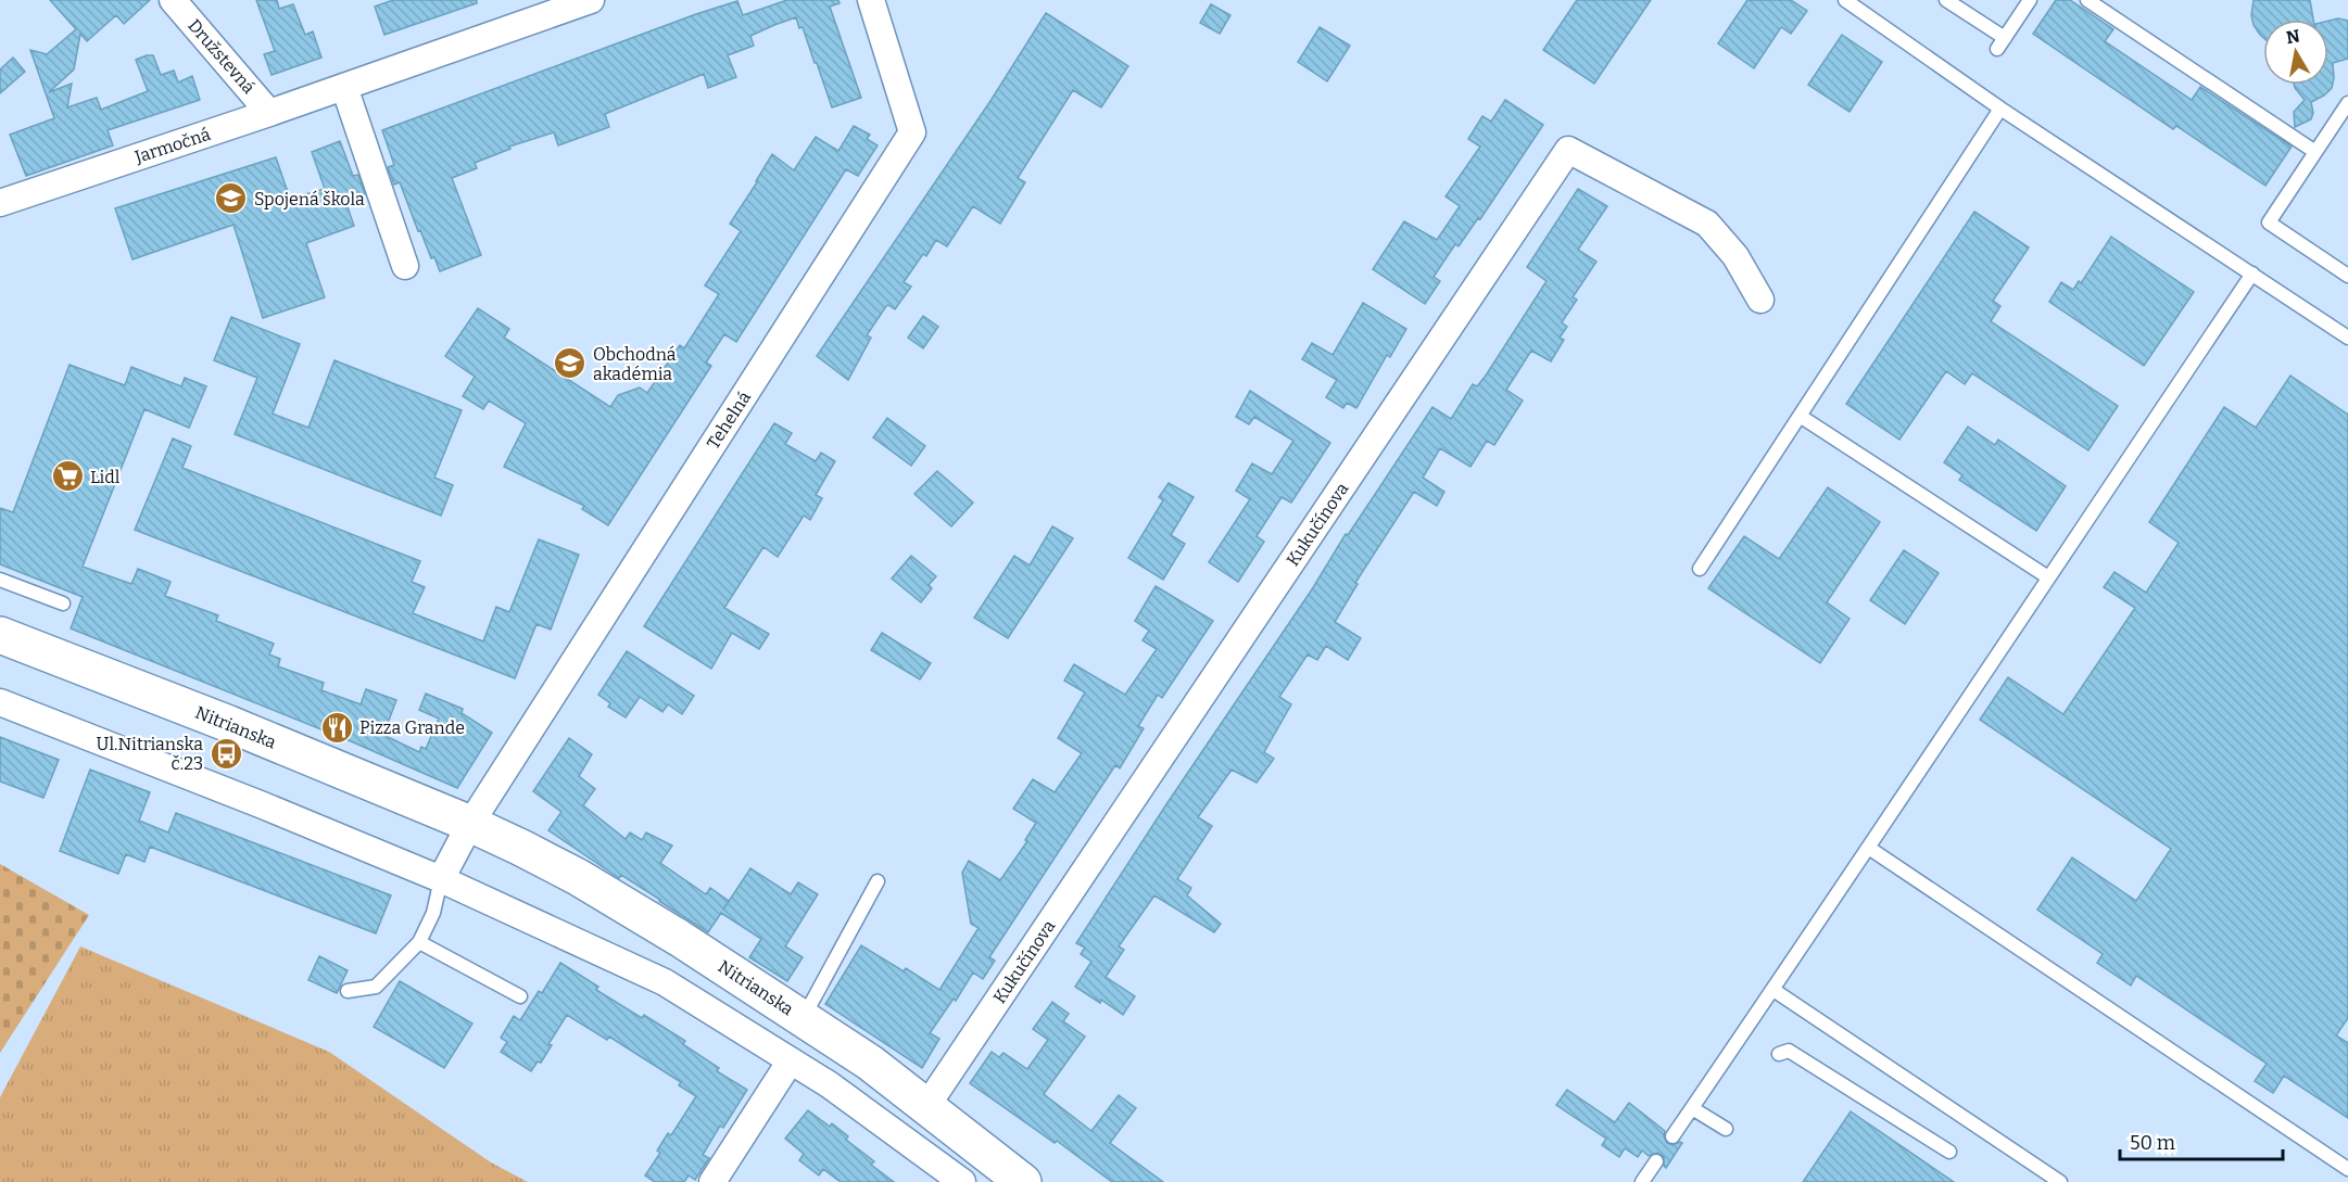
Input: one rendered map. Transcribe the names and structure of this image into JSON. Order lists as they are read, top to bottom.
{
  "streets": {
    "main road": ["Nitrianska"],
    "street": [
      "Družstevná",
      "Jarmočná",
      "Tehelná",
      "Kukučínova"
    ]
  },
  "crossings": [
    ["Družstevná", "Jarmočná"],
    ["Tehelná", "Nitrianska"],
    ["Kukučínova", "Nitrianska"]
  ],
  "places": {
    "school or university": ["Spojená škola", "Obchodná akadémia"],
    "supermarket": ["Lidl"],
    "restaurant": ["Pizza Grande"],
    "bus stop": ["Ul.Nitrianska č.23"]
  },
  "scale_bar": "50 m",
  "north": "top"
}
